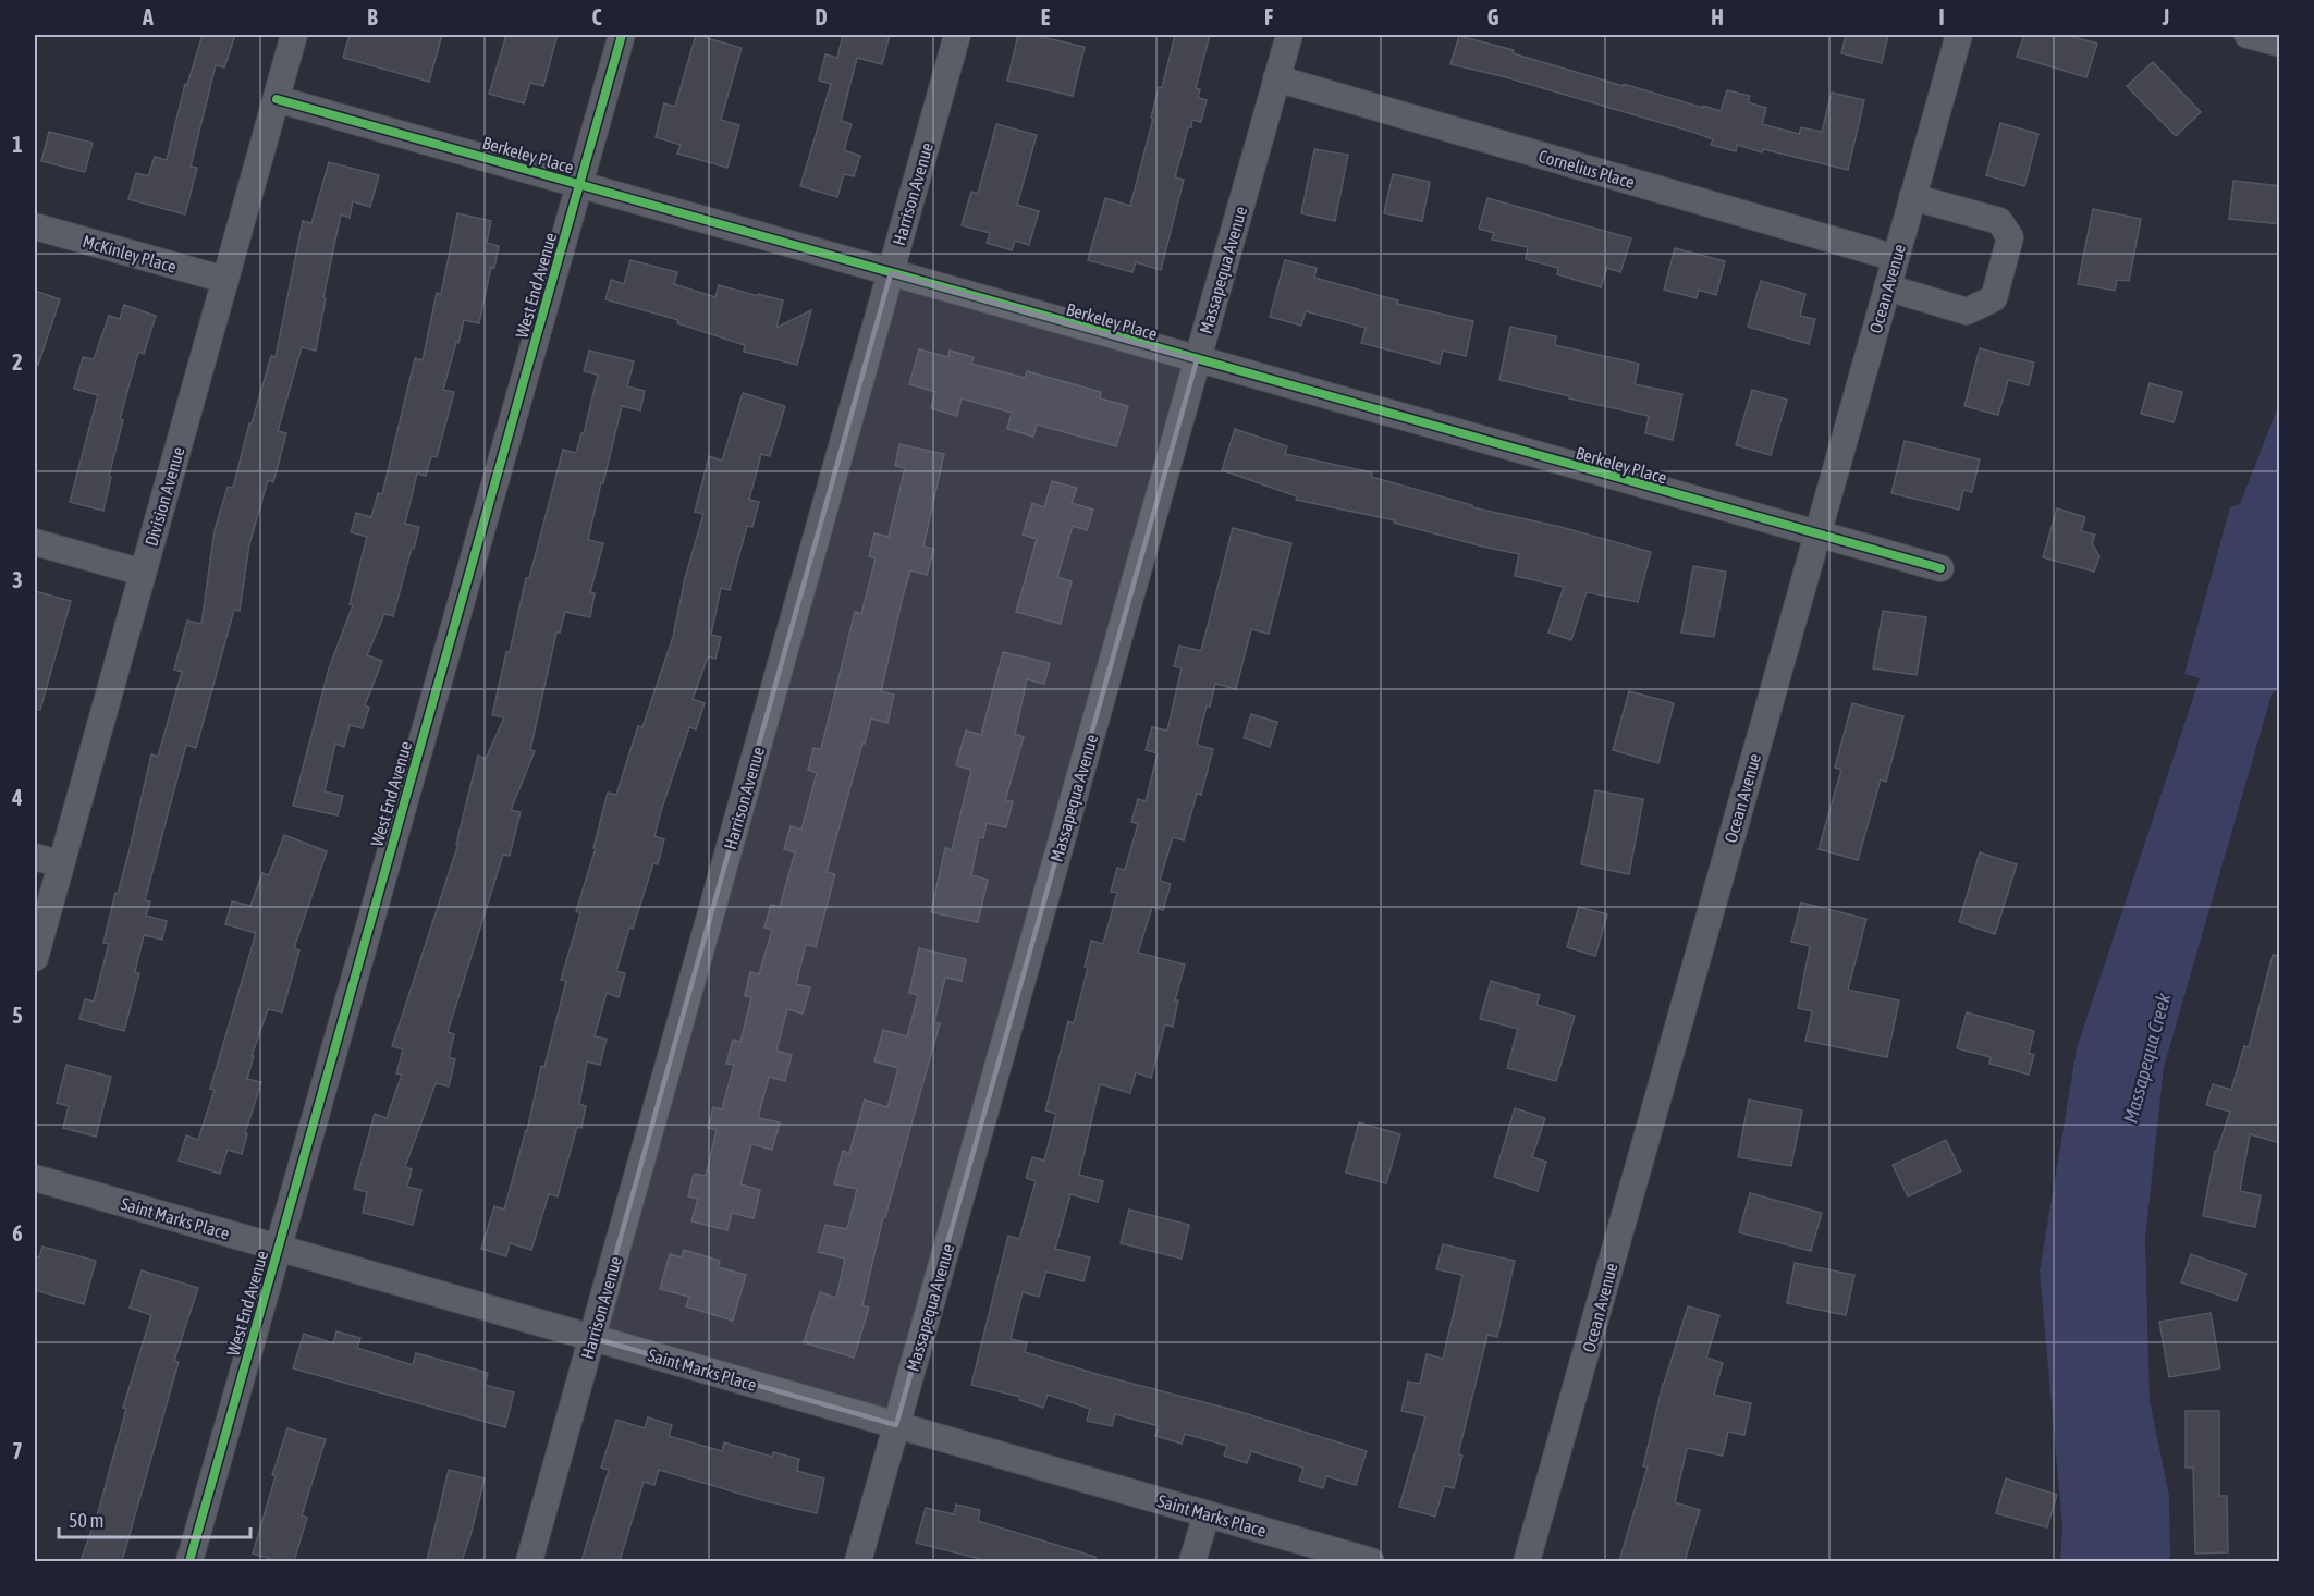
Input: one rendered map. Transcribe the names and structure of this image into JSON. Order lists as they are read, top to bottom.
{
  "streets": {
    "street": [
      "Berkeley Place",
      "Cornelius Place",
      "Harrison Avenue",
      "McKinley Place",
      "Massapequa Avenue",
      "West End Avenue",
      "Ocean Avenue",
      "Division Avenue",
      "Saint Marks Place"
    ]
  },
  "crossings": [
    ["Berkeley Place", "Harrison Avenue"],
    ["Berkeley Place", "Massapequa Avenue"],
    ["Berkeley Place", "West End Avenue"],
    ["Berkeley Place", "Ocean Avenue"],
    ["Berkeley Place", "Division Avenue"],
    ["Cornelius Place", "Massapequa Avenue"],
    ["Cornelius Place", "Ocean Avenue"],
    ["Harrison Avenue", "Saint Marks Place"],
    ["McKinley Place", "Division Avenue"],
    ["Massapequa Avenue", "Saint Marks Place"],
    ["West End Avenue", "Saint Marks Place"]
  ],
  "water": ["Massapequa Creek"],
  "scale_bar": "50 m",
  "grid": {
    "columns": [
      "A",
      "B",
      "C",
      "D",
      "E",
      "F",
      "G",
      "H",
      "I",
      "J"
    ],
    "rows": [
      "1",
      "2",
      "3",
      "4",
      "5",
      "6",
      "7"
    ]
  }
}
